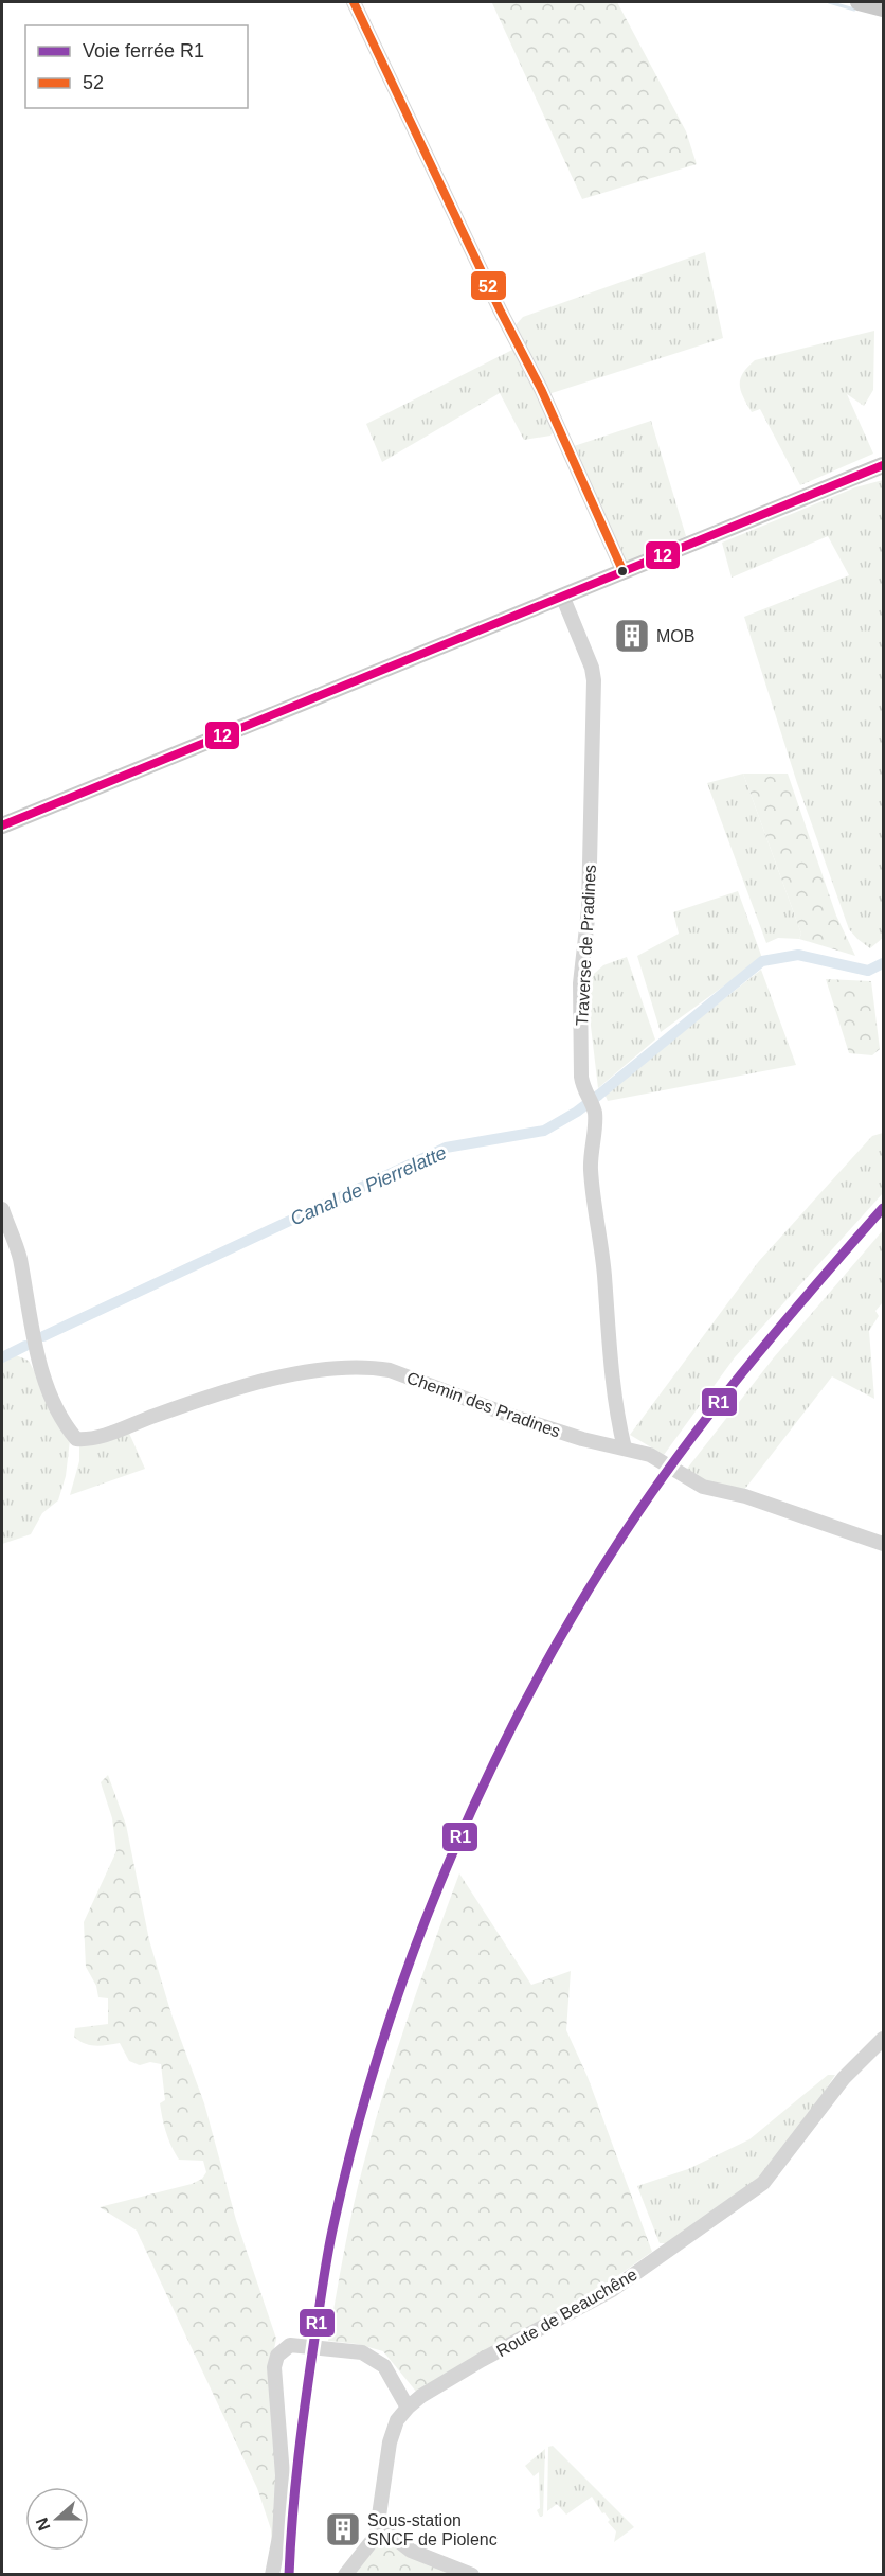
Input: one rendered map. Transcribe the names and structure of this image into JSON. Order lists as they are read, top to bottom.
{
  "streets": {
    "street": ["Traverse de Pradines", "Chemin des Pradines", "Route de Beauchêne"]
  },
  "crossings": [
    ["Traverse de Pradines", "Chemin des Pradines"]
  ],
  "water": ["Canal de Pierrelatte"],
  "places": {
    "building": ["MOB", "Sous-station SNCF de Piolenc"]
  },
  "lines": ["transit line 52", "transit line 12", "rail line R1"],
  "legend": ["Voie ferrée R1", "52"],
  "north": "left"
}
